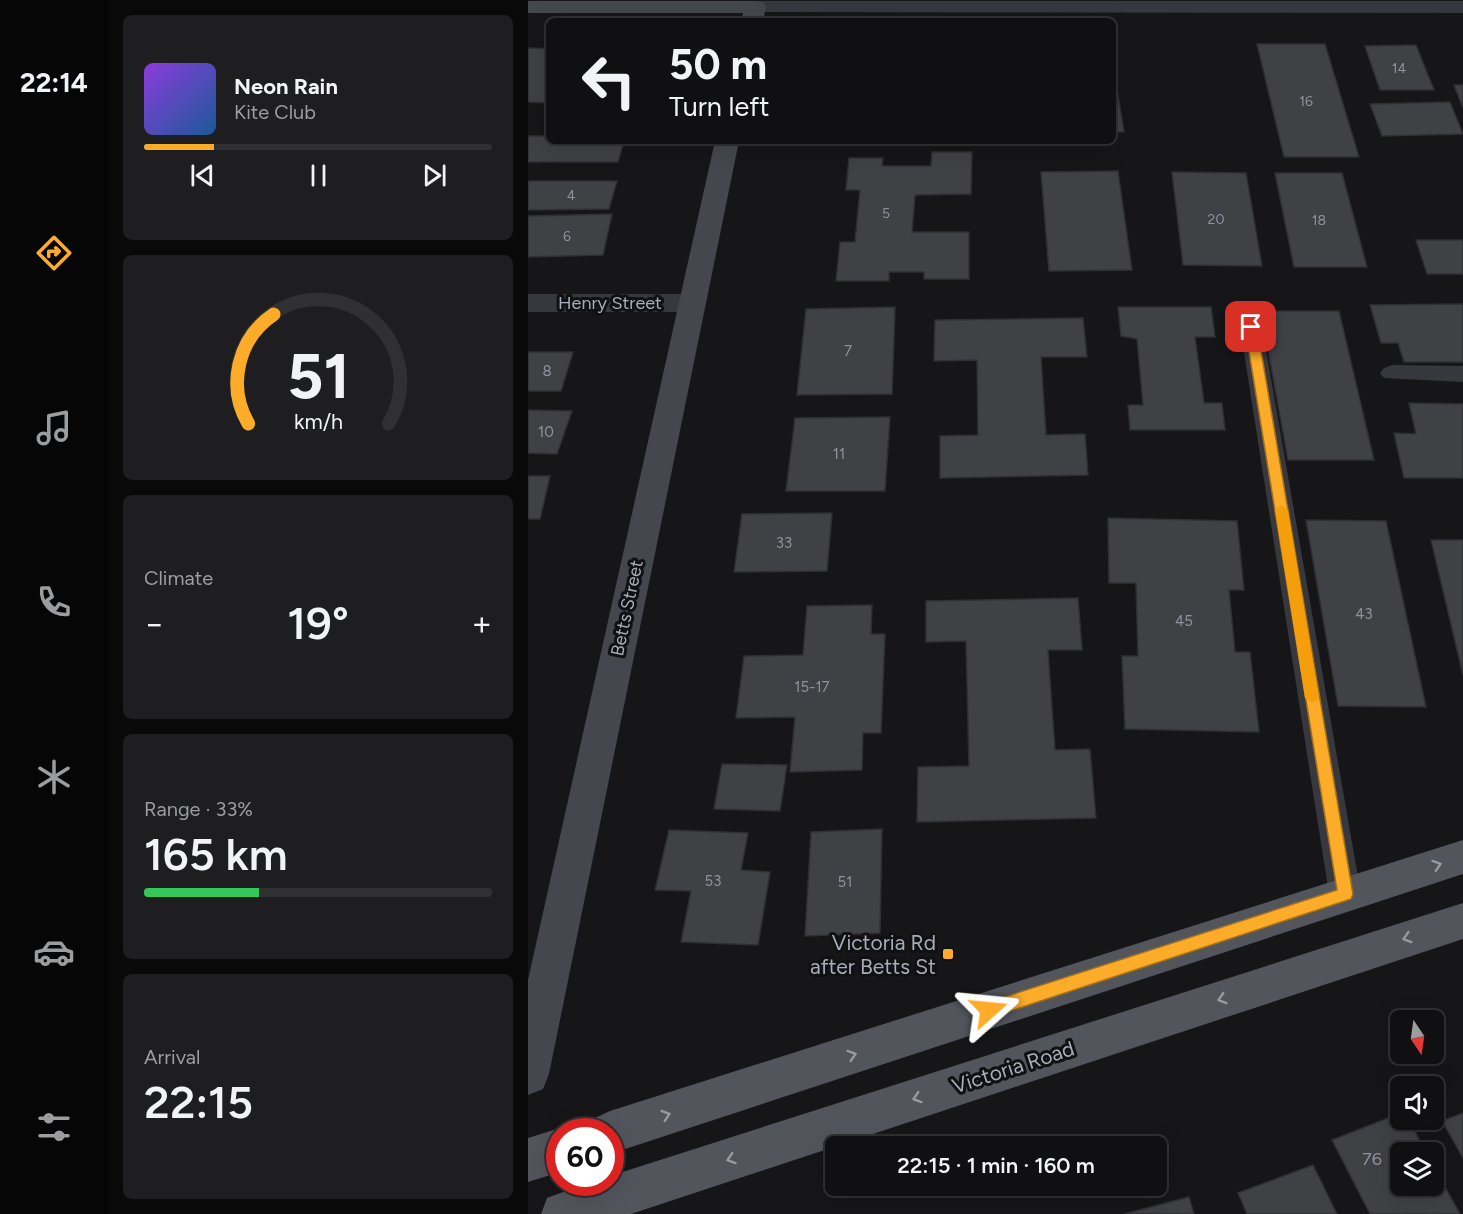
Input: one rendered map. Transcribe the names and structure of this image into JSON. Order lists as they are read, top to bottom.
{
  "streets": {
    "main road": ["Victoria Road"],
    "street": ["Henry Street", "Betts Street"]
  },
  "crossings": [
    ["Henry Street", "Betts Street"]
  ],
  "places": {
    "transit": ["Victoria Rd after Betts St"]
  },
  "house_numbers": [
    "14",
    "16",
    "4",
    "5",
    "20",
    "18",
    "6",
    "7",
    "8",
    "10",
    "11",
    "33",
    "43",
    "45",
    "15-17",
    "53",
    "51",
    "76"
  ],
  "north": "bottom",
  "page": {
    "tabs": "22:14",
    "turn": ["50 m", "Turn left"],
    "song": ["Neon Rain", "Kite Club"],
    "tile": [
      "Climate",
      ["Range · 33%", "165 km"],
      ["Arrival", "22:15"]
    ],
    "heat": ["−", "19°", "+"],
    "limit": "60",
    "trip": "22:15 · 1 min · 160 m",
    "gauge": ["51", "km/h"]
  }
}
